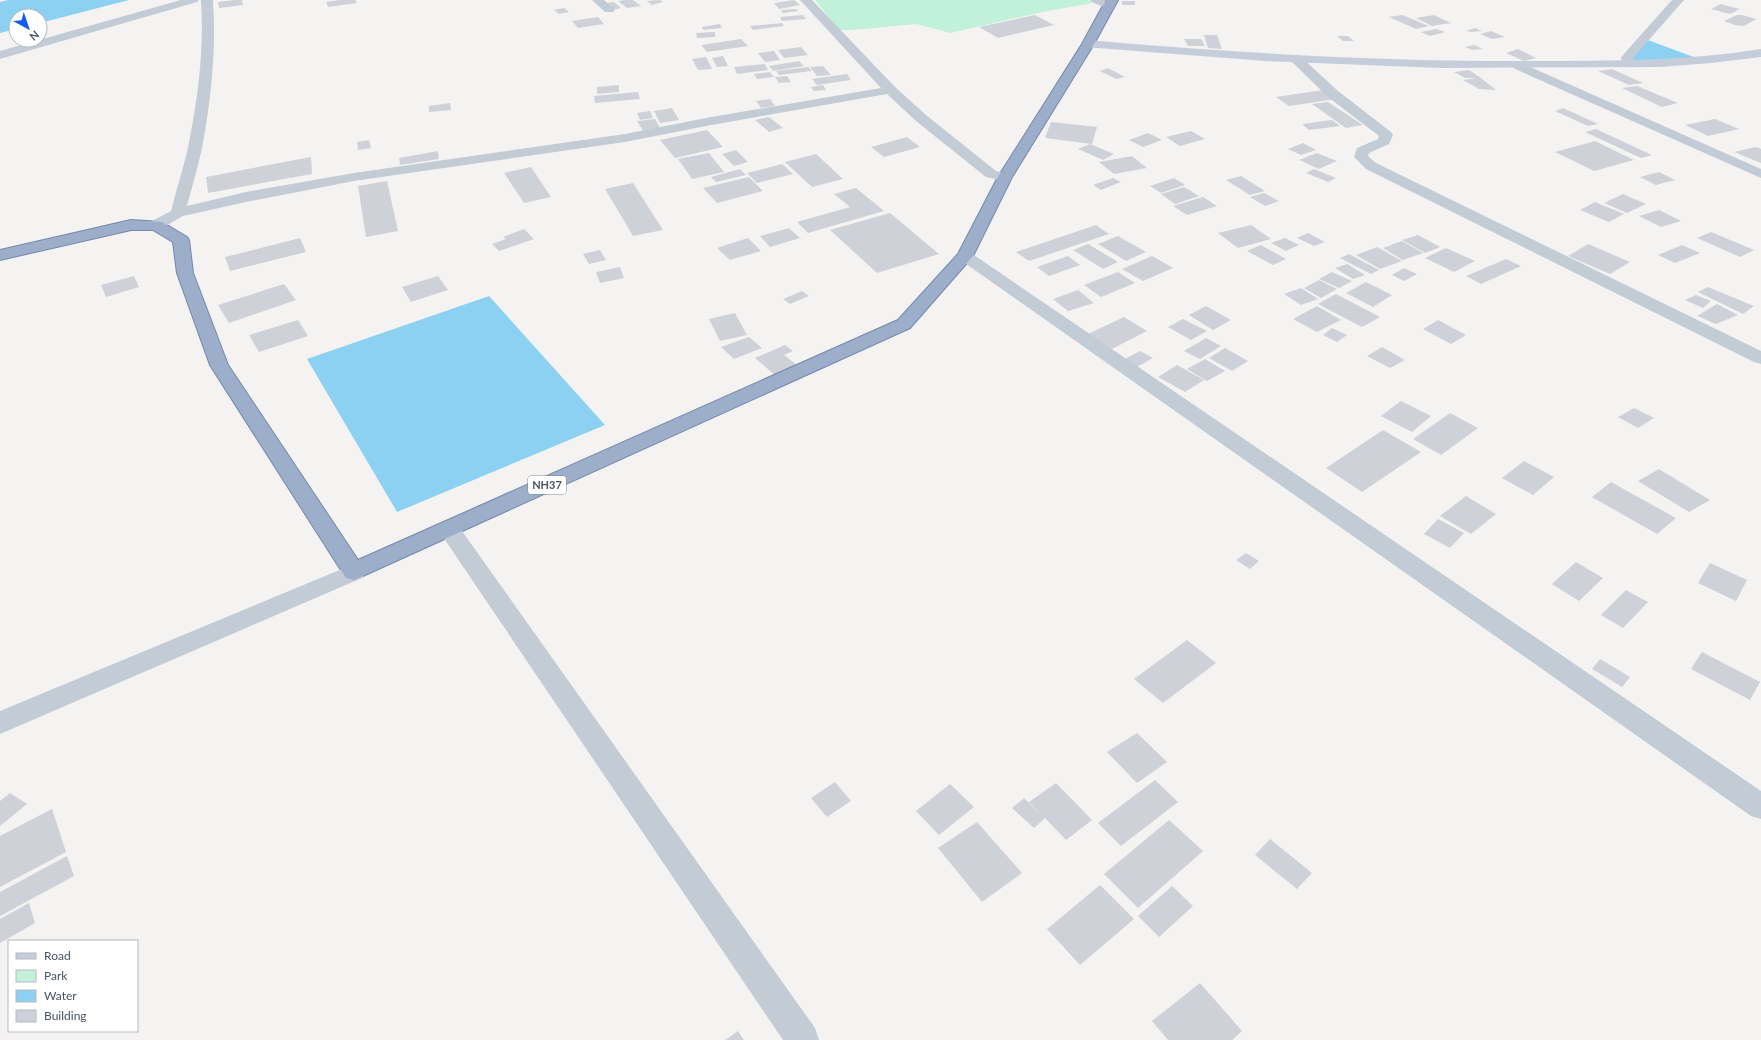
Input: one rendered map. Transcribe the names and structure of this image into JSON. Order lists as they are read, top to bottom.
{
  "streets": {
    "highway": ["NH37"]
  },
  "legend": [
    "Road",
    "Park",
    "Water",
    "Building"
  ],
  "north": "bottom right"
}
